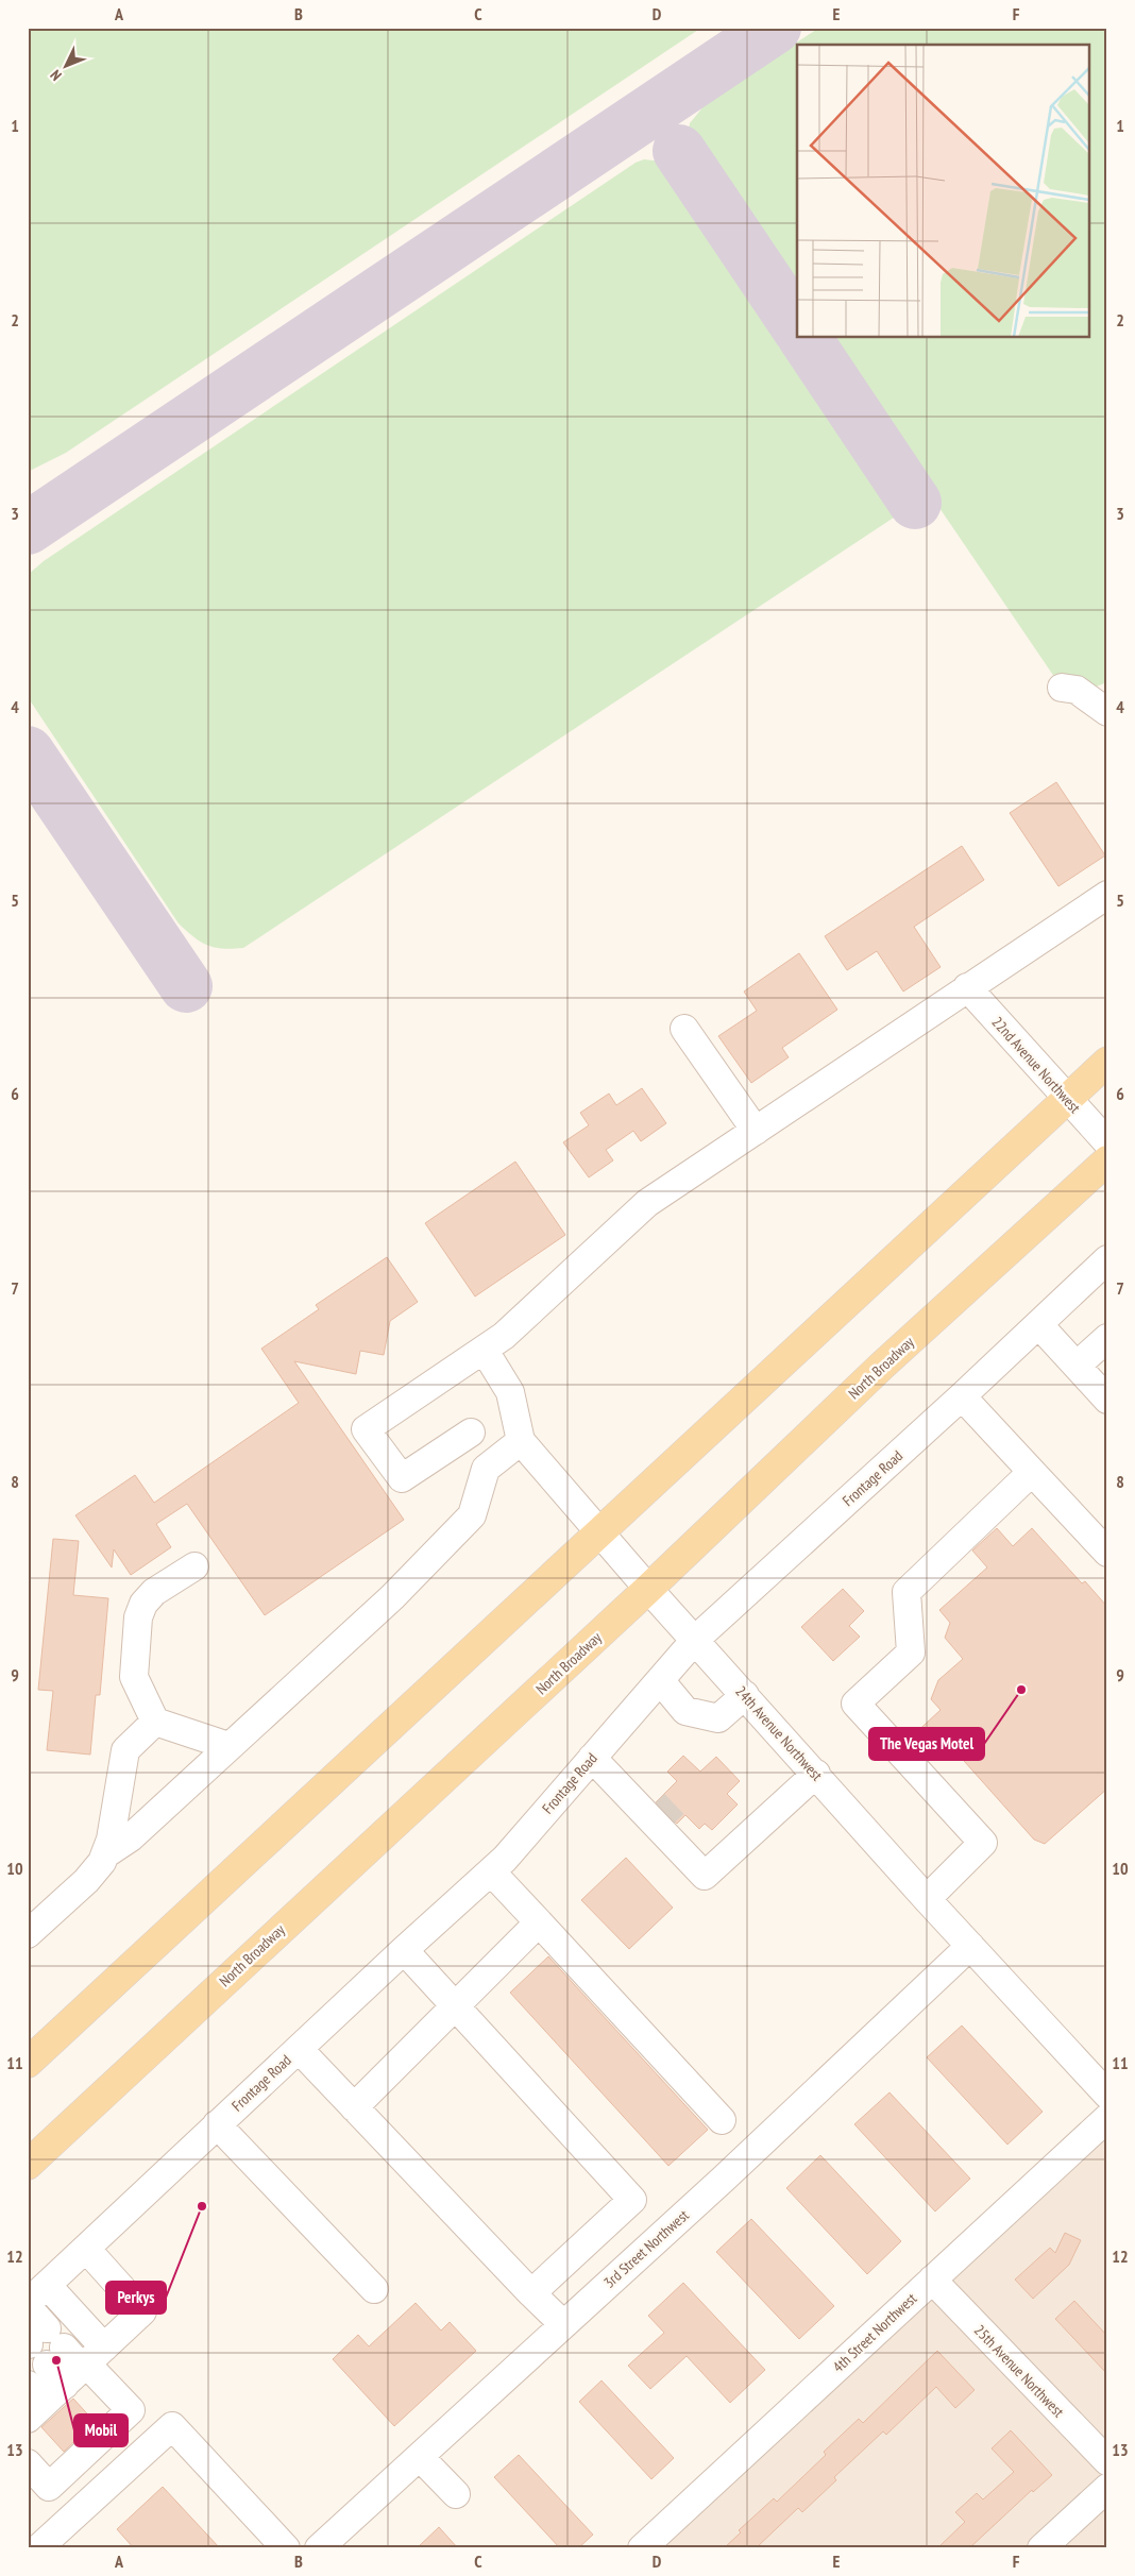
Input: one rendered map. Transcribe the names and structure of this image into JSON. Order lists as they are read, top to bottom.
{
  "streets": {
    "main road": ["North Broadway"],
    "street": [
      "22nd Avenue Northwest",
      "Frontage Road",
      "24th Avenue Northwest",
      "3rd Street Northwest",
      "4th Street Northwest",
      "25th Avenue Northwest"
    ]
  },
  "crossings": [
    ["North Broadway", "24th Avenue Northwest"],
    ["Frontage Road", "24th Avenue Northwest"],
    ["24th Avenue Northwest", "3rd Street Northwest"],
    ["4th Street Northwest", "25th Avenue Northwest"]
  ],
  "places": ["The Vegas Motel", "Perkys", "Mobil"],
  "north": "bottom left",
  "grid": {
    "columns": [
      "A",
      "B",
      "C",
      "D",
      "E",
      "F"
    ],
    "rows": [
      "1",
      "2",
      "3",
      "4",
      "5",
      "6",
      "7",
      "8",
      "9",
      "10",
      "11",
      "12",
      "13"
    ]
  }
}
